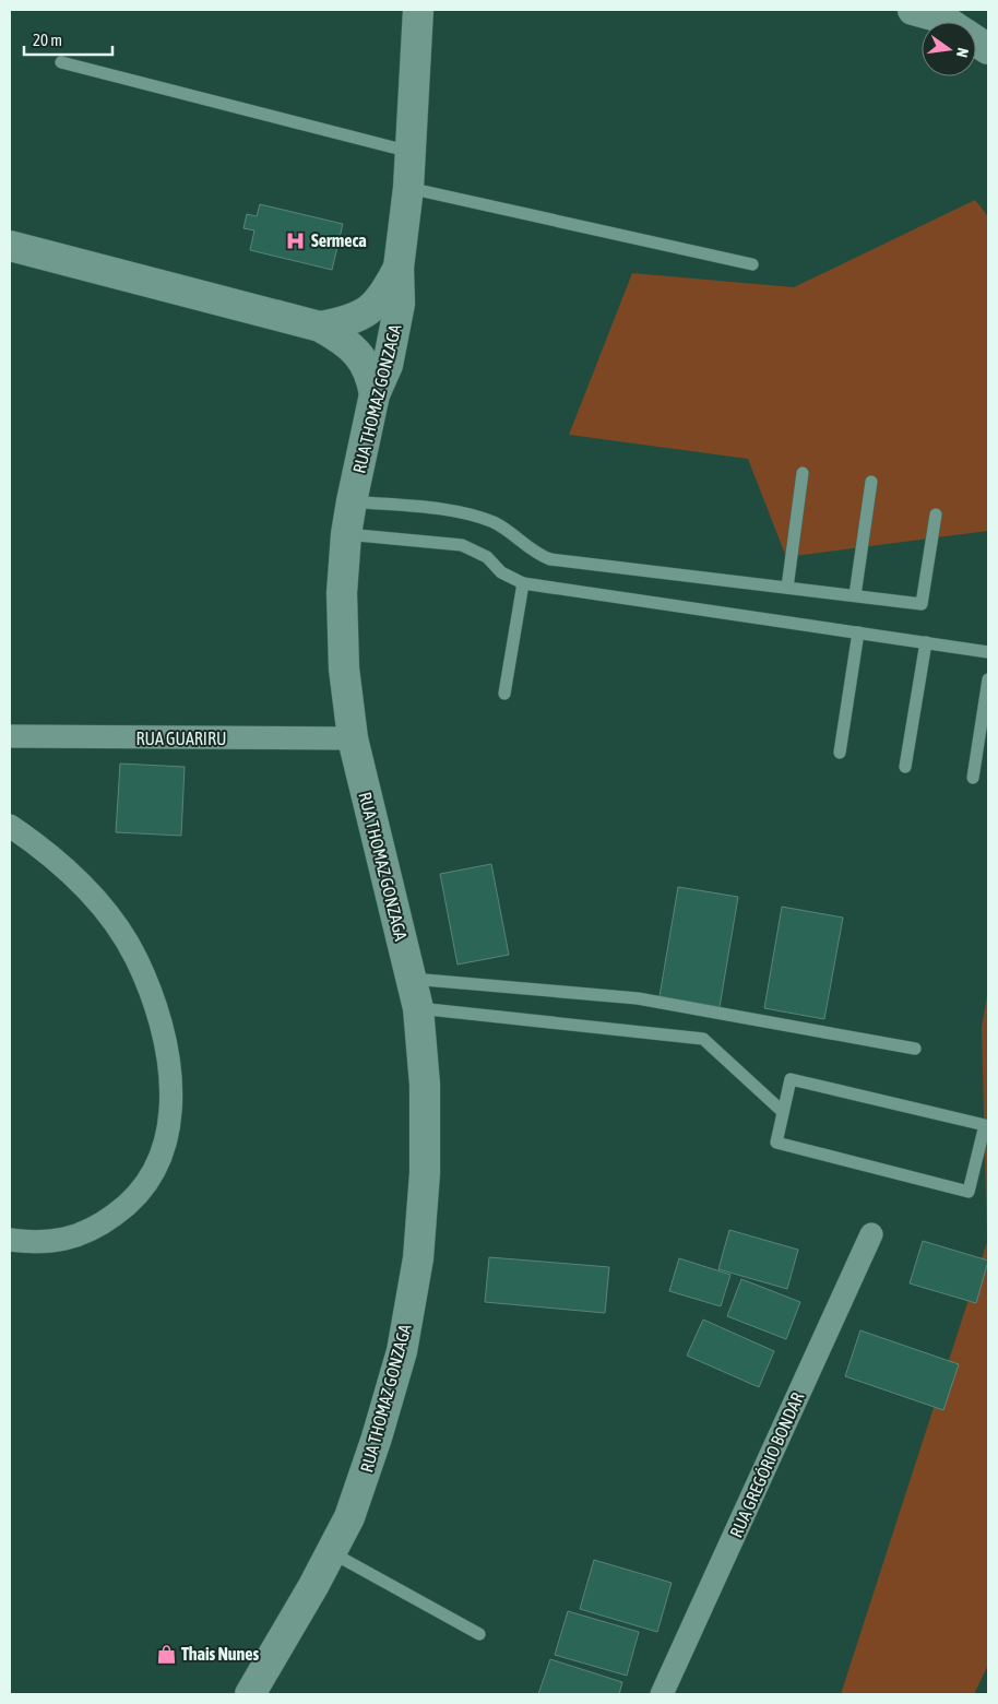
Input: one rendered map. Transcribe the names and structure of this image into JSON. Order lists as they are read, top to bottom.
{
  "streets": {
    "main road": ["RUA THOMAZ GONZAGA"],
    "street": ["RUA GUARIRU", "RUA GREGÓRIO BONDAR"]
  },
  "crossings": [
    ["RUA THOMAZ GONZAGA", "RUA GUARIRU"]
  ],
  "places": {
    "hospital": ["Sermeca"],
    "shop": ["Thais Nunes"]
  },
  "scale_bar": "20 m",
  "north": "right"
}
